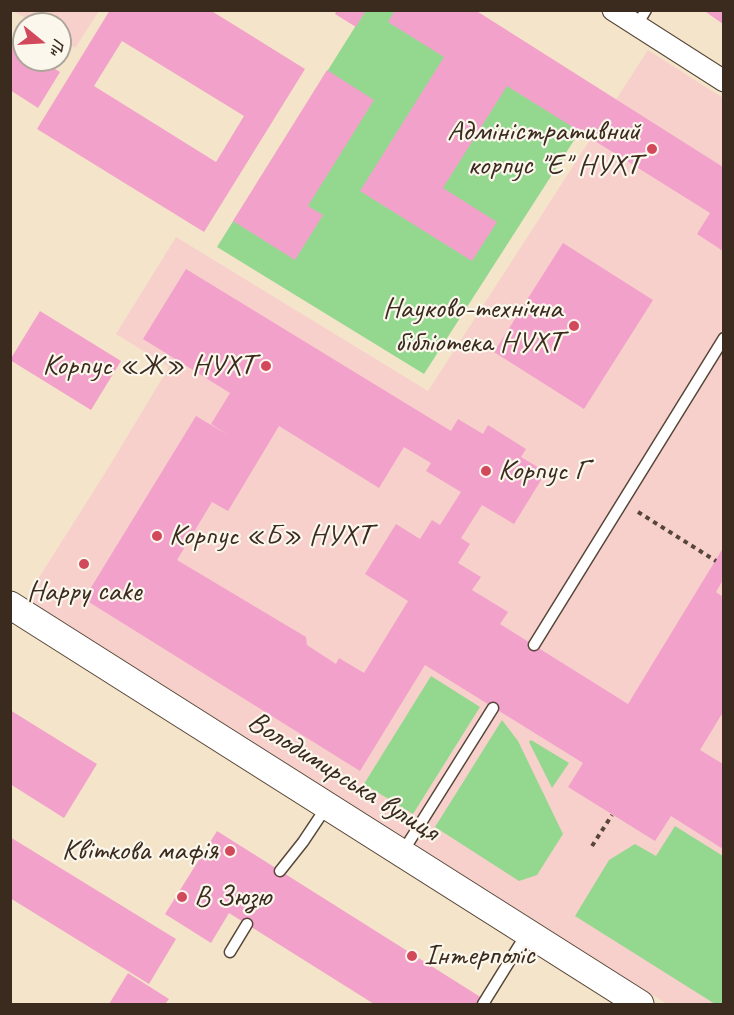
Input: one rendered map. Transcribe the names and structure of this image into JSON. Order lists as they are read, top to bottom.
{
  "streets": {
    "street": ["Володимирська вулиця"]
  },
  "places": [
    "Адміністративний корпус \"Е\" НУХТ",
    "Науково-технічна бібліотека НУХТ",
    "Корпус «Ж» НУХТ",
    "Корпус Г",
    "Корпус «Б» НУХТ",
    "Happy cake",
    "Квіткова мафія",
    "В Зюзю",
    "Інтерполіс"
  ],
  "north": "right"
}
